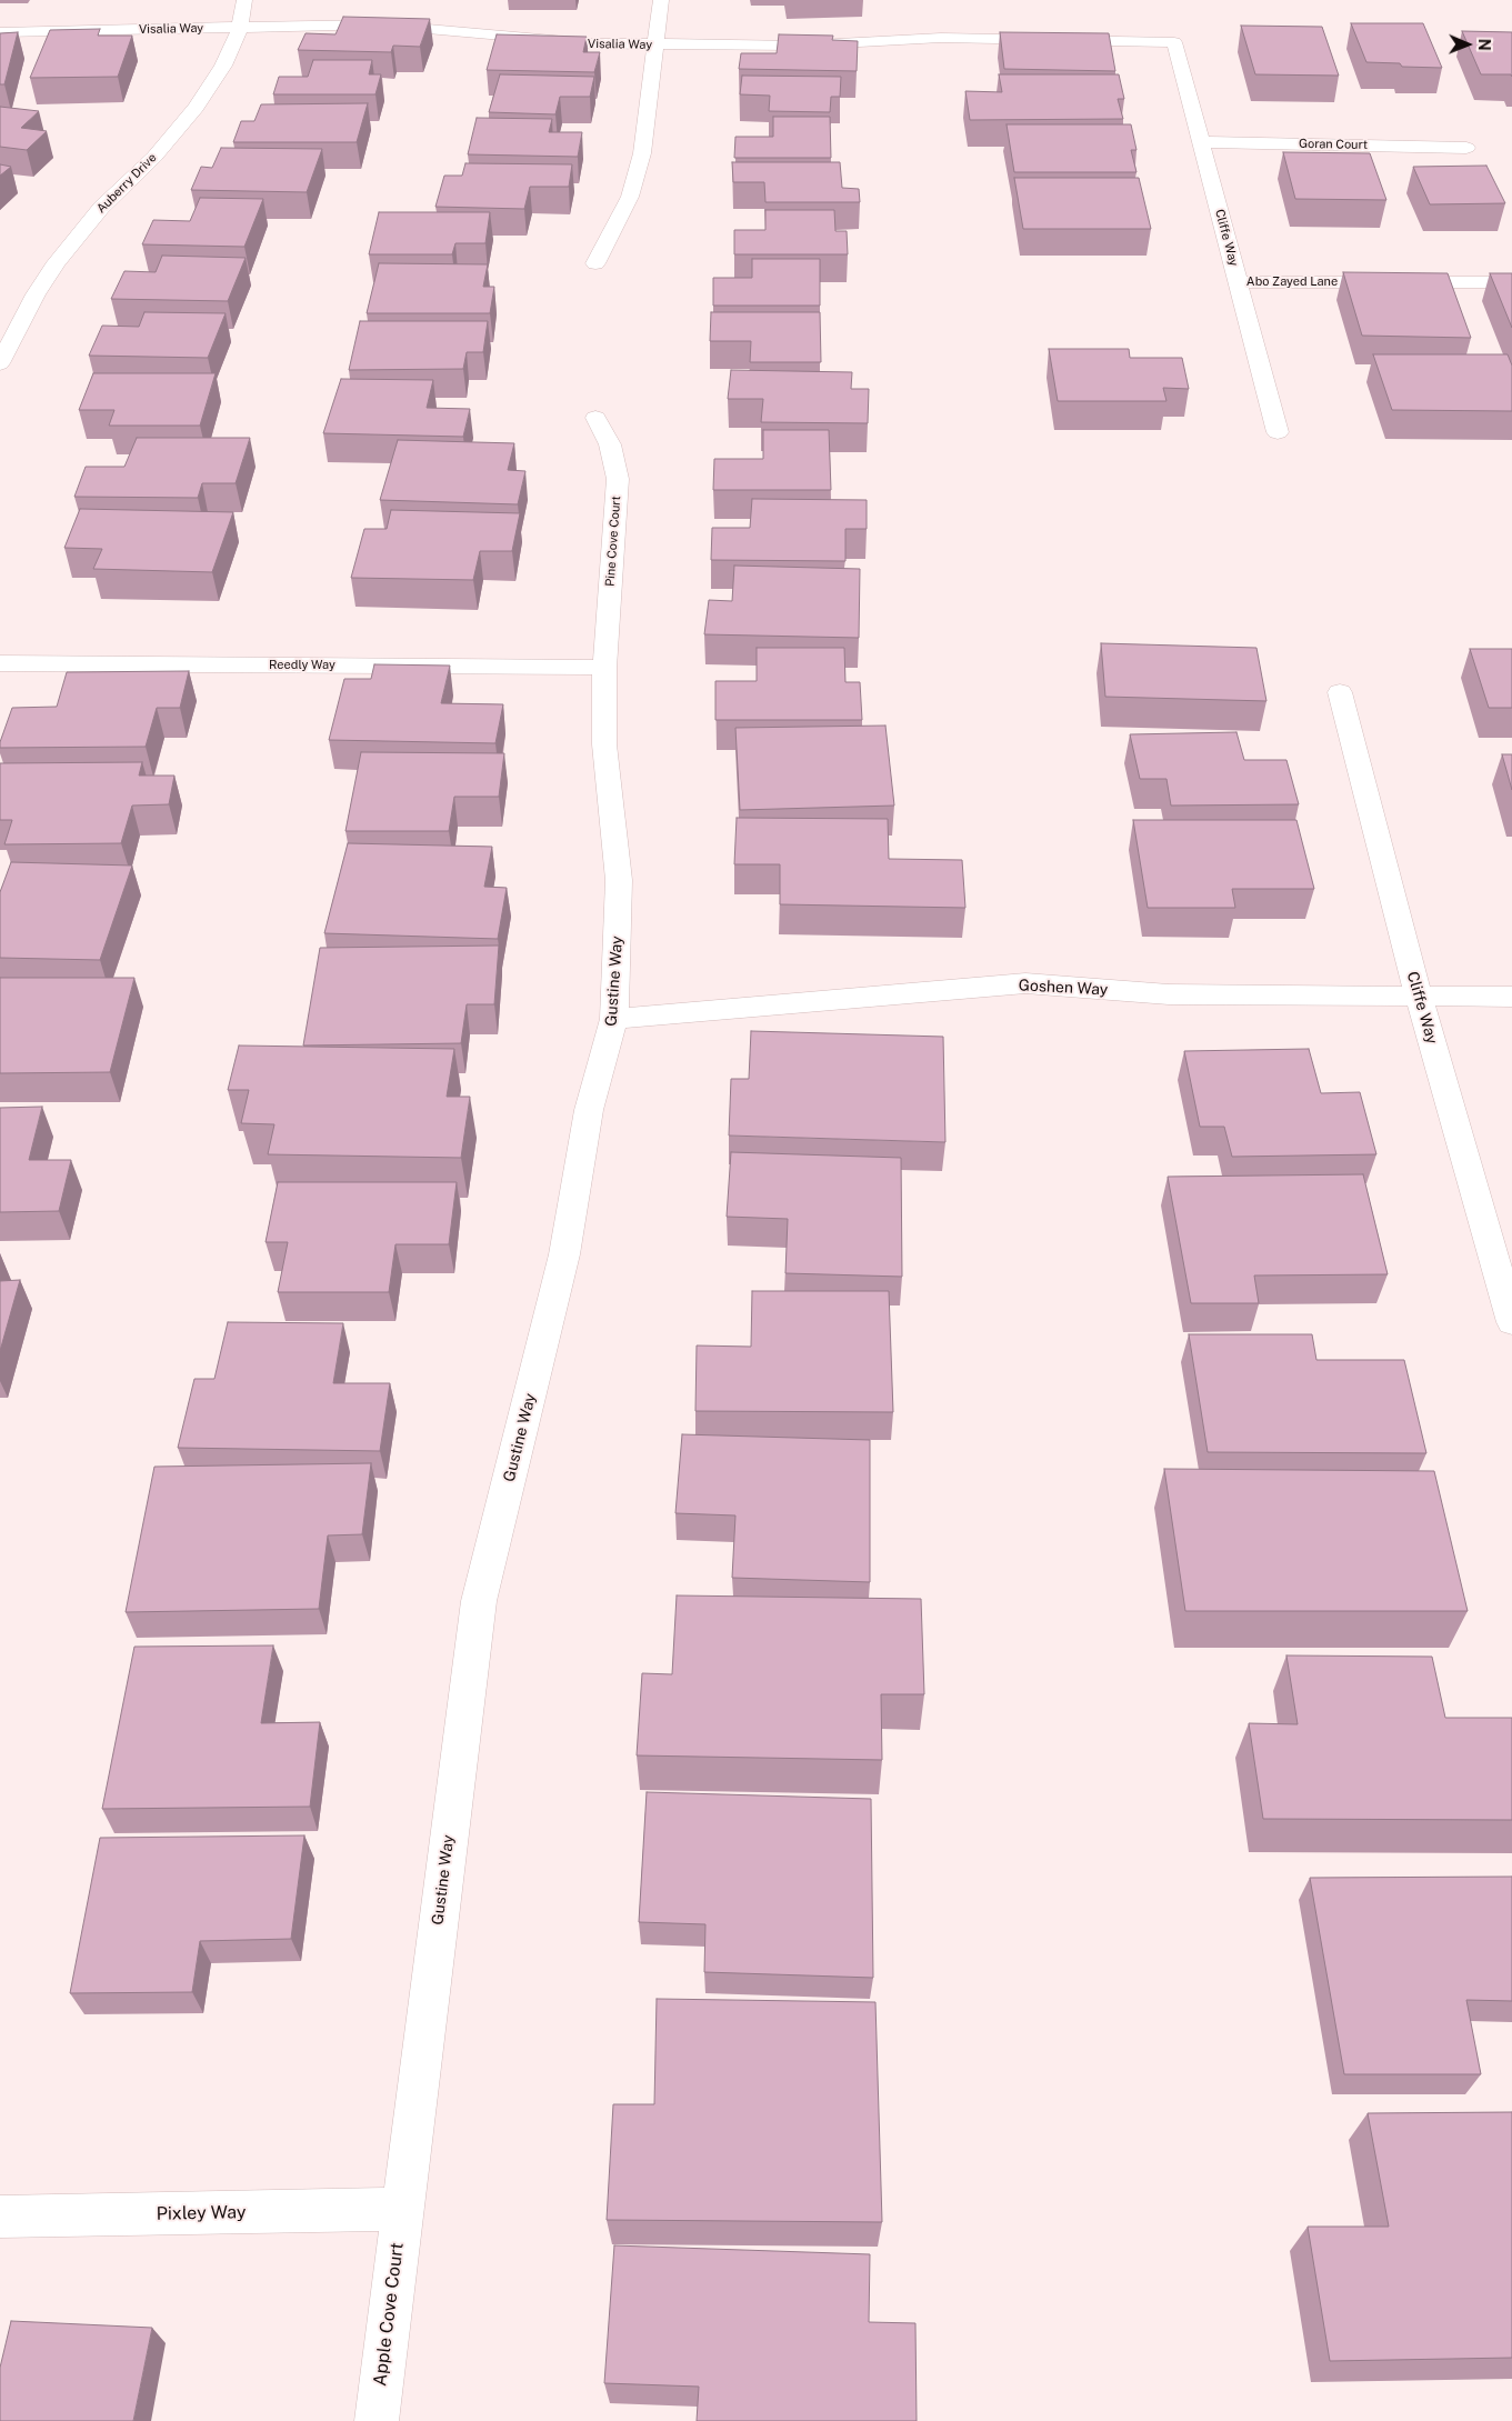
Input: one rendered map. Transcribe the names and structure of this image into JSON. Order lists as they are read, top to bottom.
{
  "streets": {
    "street": [
      "Visalia Way",
      "Goran Court",
      "Auberry Drive",
      "Cliffe Way",
      "Abo Zayed Lane",
      "Pine Cove Court",
      "Reedly Way",
      "Gustine Way",
      "Goshen Way",
      "Pixley Way",
      "Apple Cove Court"
    ]
  },
  "crossings": [
    ["Visalia Way", "Auberry Drive"],
    ["Visalia Way", "Cliffe Way"],
    ["Goran Court", "Cliffe Way"],
    ["Cliffe Way", "Abo Zayed Lane"],
    ["Cliffe Way", "Goshen Way"],
    ["Pine Cove Court", "Reedly Way"],
    ["Pine Cove Court", "Gustine Way"],
    ["Reedly Way", "Gustine Way"],
    ["Gustine Way", "Goshen Way"],
    ["Gustine Way", "Pixley Way"],
    ["Gustine Way", "Apple Cove Court"],
    ["Pixley Way", "Apple Cove Court"]
  ],
  "north": "right"
}
